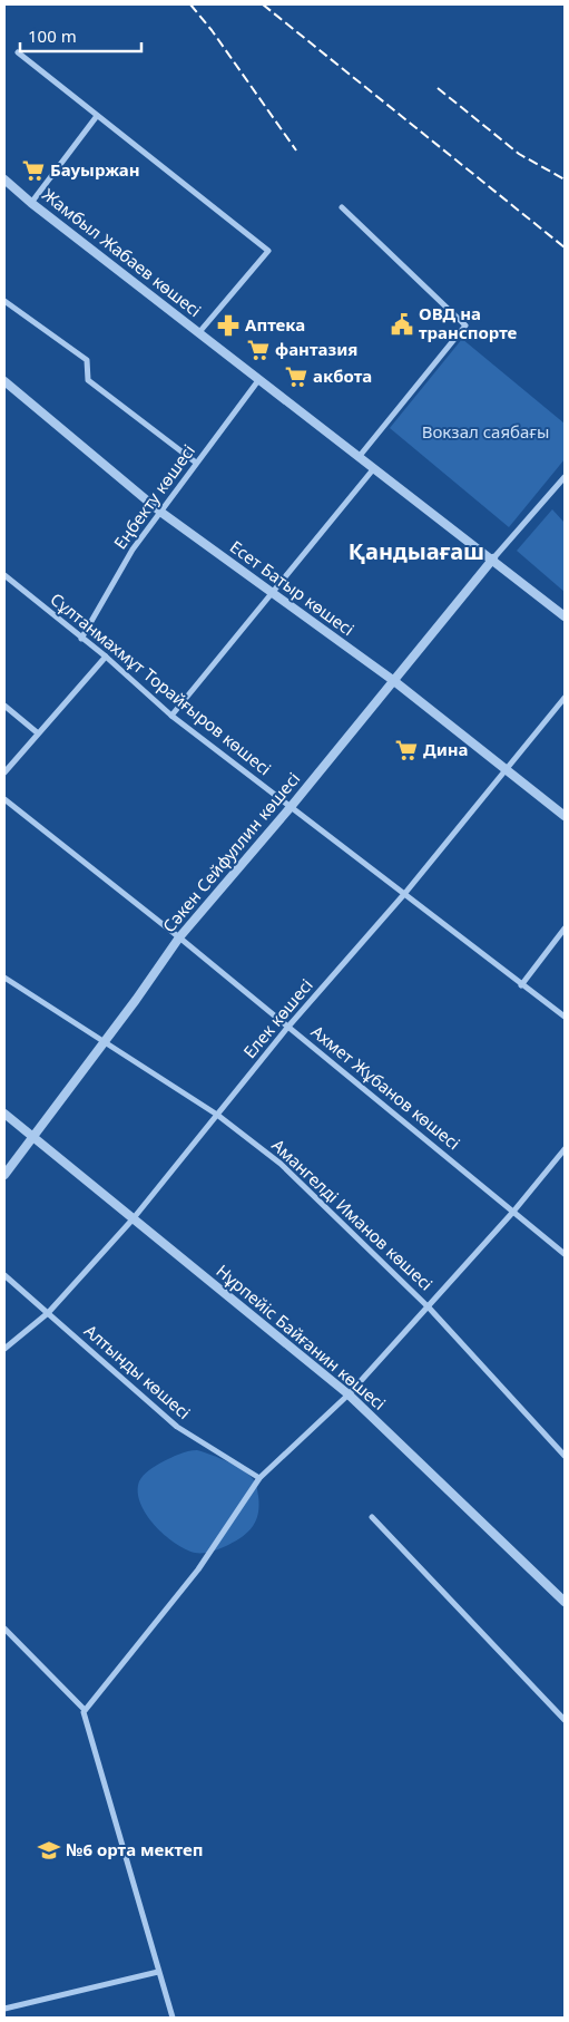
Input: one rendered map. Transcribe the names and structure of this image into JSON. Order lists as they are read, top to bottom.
{
  "streets": {
    "street": [
      "Жамбыл Жабаев көшесі",
      "Еңбекту көшесі",
      "Есет Батыр көшесі",
      "Сұлтанмахмұт Торайғыров көшесі",
      "Сәкен Сейфуллин көшесі",
      "Елек көшесі",
      "Ахмет Жұбанов көшесі",
      "Амангелді Иманов көшесі",
      "Нұрпейіс Байғанин көшесі",
      "Алтынды көшесі"
    ]
  },
  "crossings": [
    ["Жамбыл Жабаев көшесі", "Еңбекту көшесі"],
    ["Жамбыл Жабаев көшесі", "Сәкен Сейфуллин көшесі"],
    ["Еңбекту көшесі", "Есет Батыр көшесі"],
    ["Еңбекту көшесі", "Сұлтанмахмұт Торайғыров көшесі"],
    ["Есет Батыр көшесі", "Сәкен Сейфуллин көшесі"],
    ["Есет Батыр көшесі", "Елек көшесі"],
    ["Сұлтанмахмұт Торайғыров көшесі", "Сәкен Сейфуллин көшесі"],
    ["Сұлтанмахмұт Торайғыров көшесі", "Елек көшесі"],
    ["Сәкен Сейфуллин көшесі", "Ахмет Жұбанов көшесі"],
    ["Сәкен Сейфуллин көшесі", "Амангелді Иманов көшесі"],
    ["Сәкен Сейфуллин көшесі", "Нұрпейіс Байғанин көшесі"],
    ["Елек көшесі", "Ахмет Жұбанов көшесі"],
    ["Елек көшесі", "Амангелді Иманов көшесі"],
    ["Елек көшесі", "Нұрпейіс Байғанин көшесі"],
    ["Елек көшесі", "Алтынды көшесі"]
  ],
  "districts": ["Қандыағаш"],
  "parks": ["Вокзал саябағы"],
  "places": {
    "supermarket": [
      "Бауыржан",
      "фантазия",
      "акбота",
      "Дина"
    ],
    "public building": ["ОВД на транспорте"],
    "pharmacy": ["Аптека"],
    "school or university": ["№6 орта мектеп"]
  },
  "scale_bar": "100 m"
}
